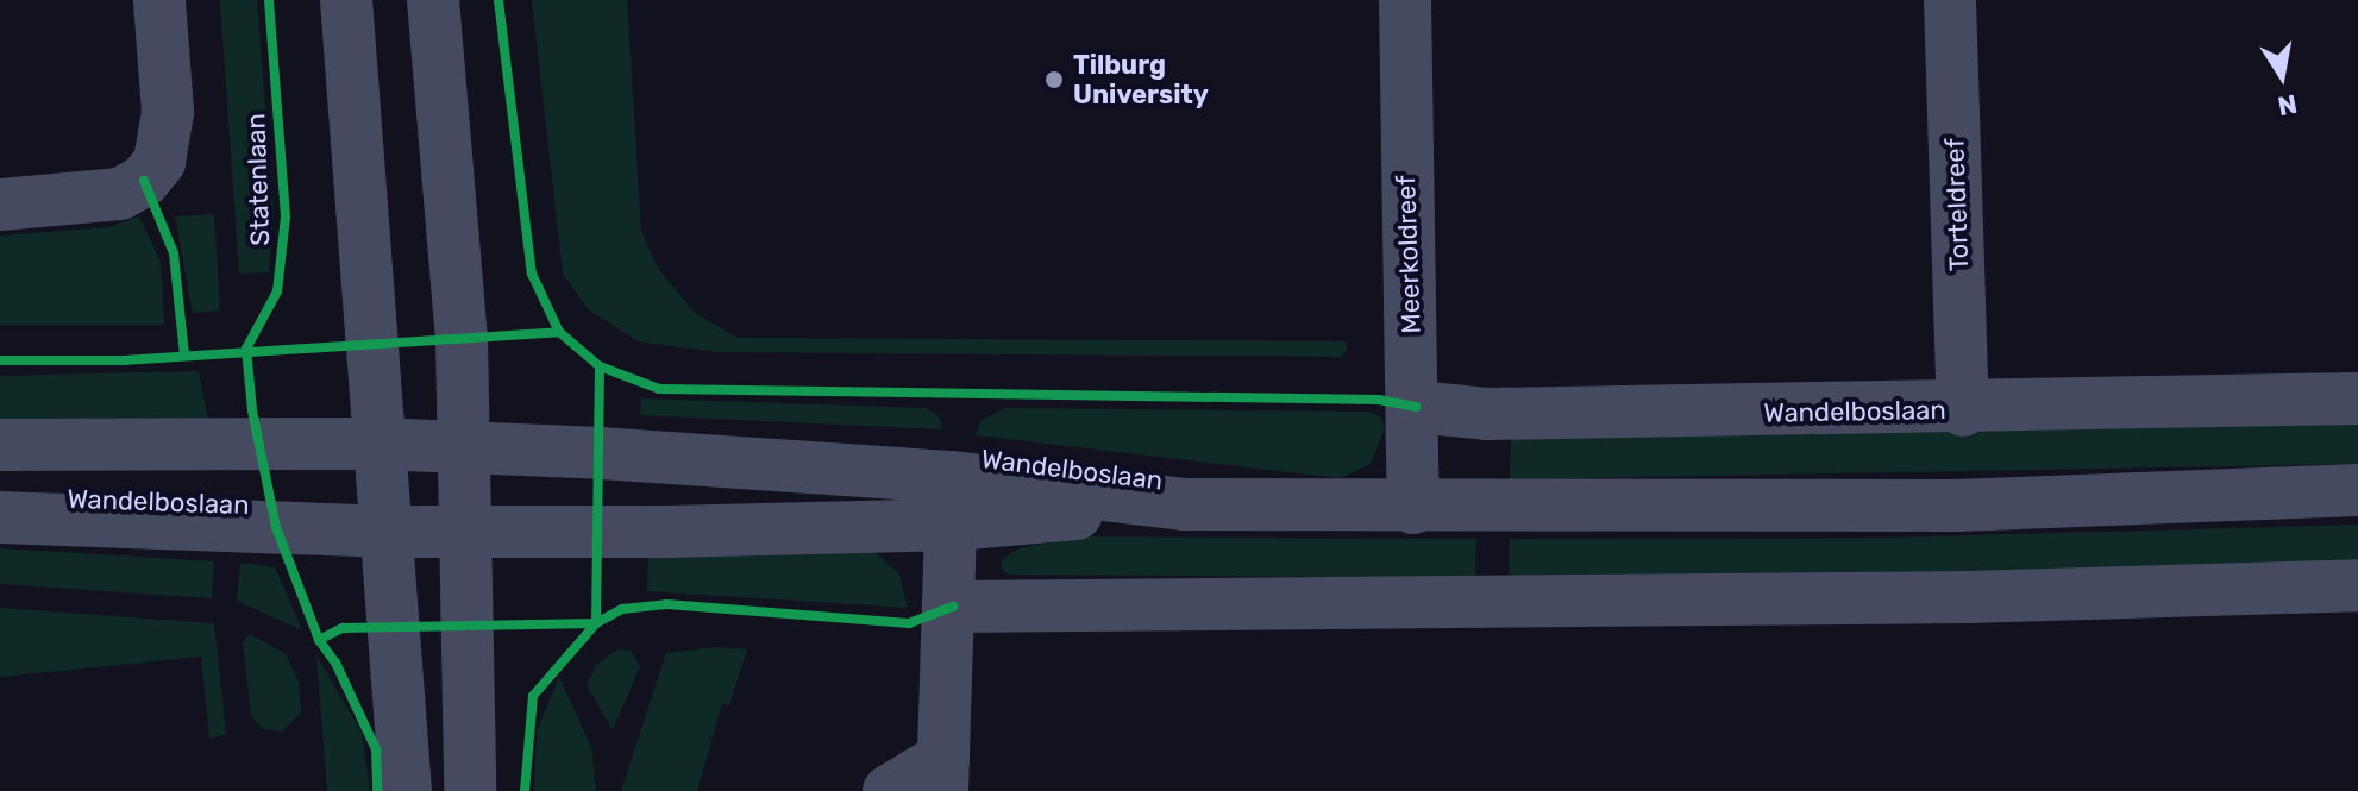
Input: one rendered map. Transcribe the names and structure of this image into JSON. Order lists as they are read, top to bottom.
{
  "streets": {
    "street": ["Torteldreef", "Meerkoldreef", "Wandelboslaan"],
    "cycle path": ["Statenlaan"]
  },
  "crossings": [
    ["Torteldreef", "Wandelboslaan"],
    ["Meerkoldreef", "Wandelboslaan"]
  ],
  "places": ["Tilburg University"],
  "north": "bottom"
}
